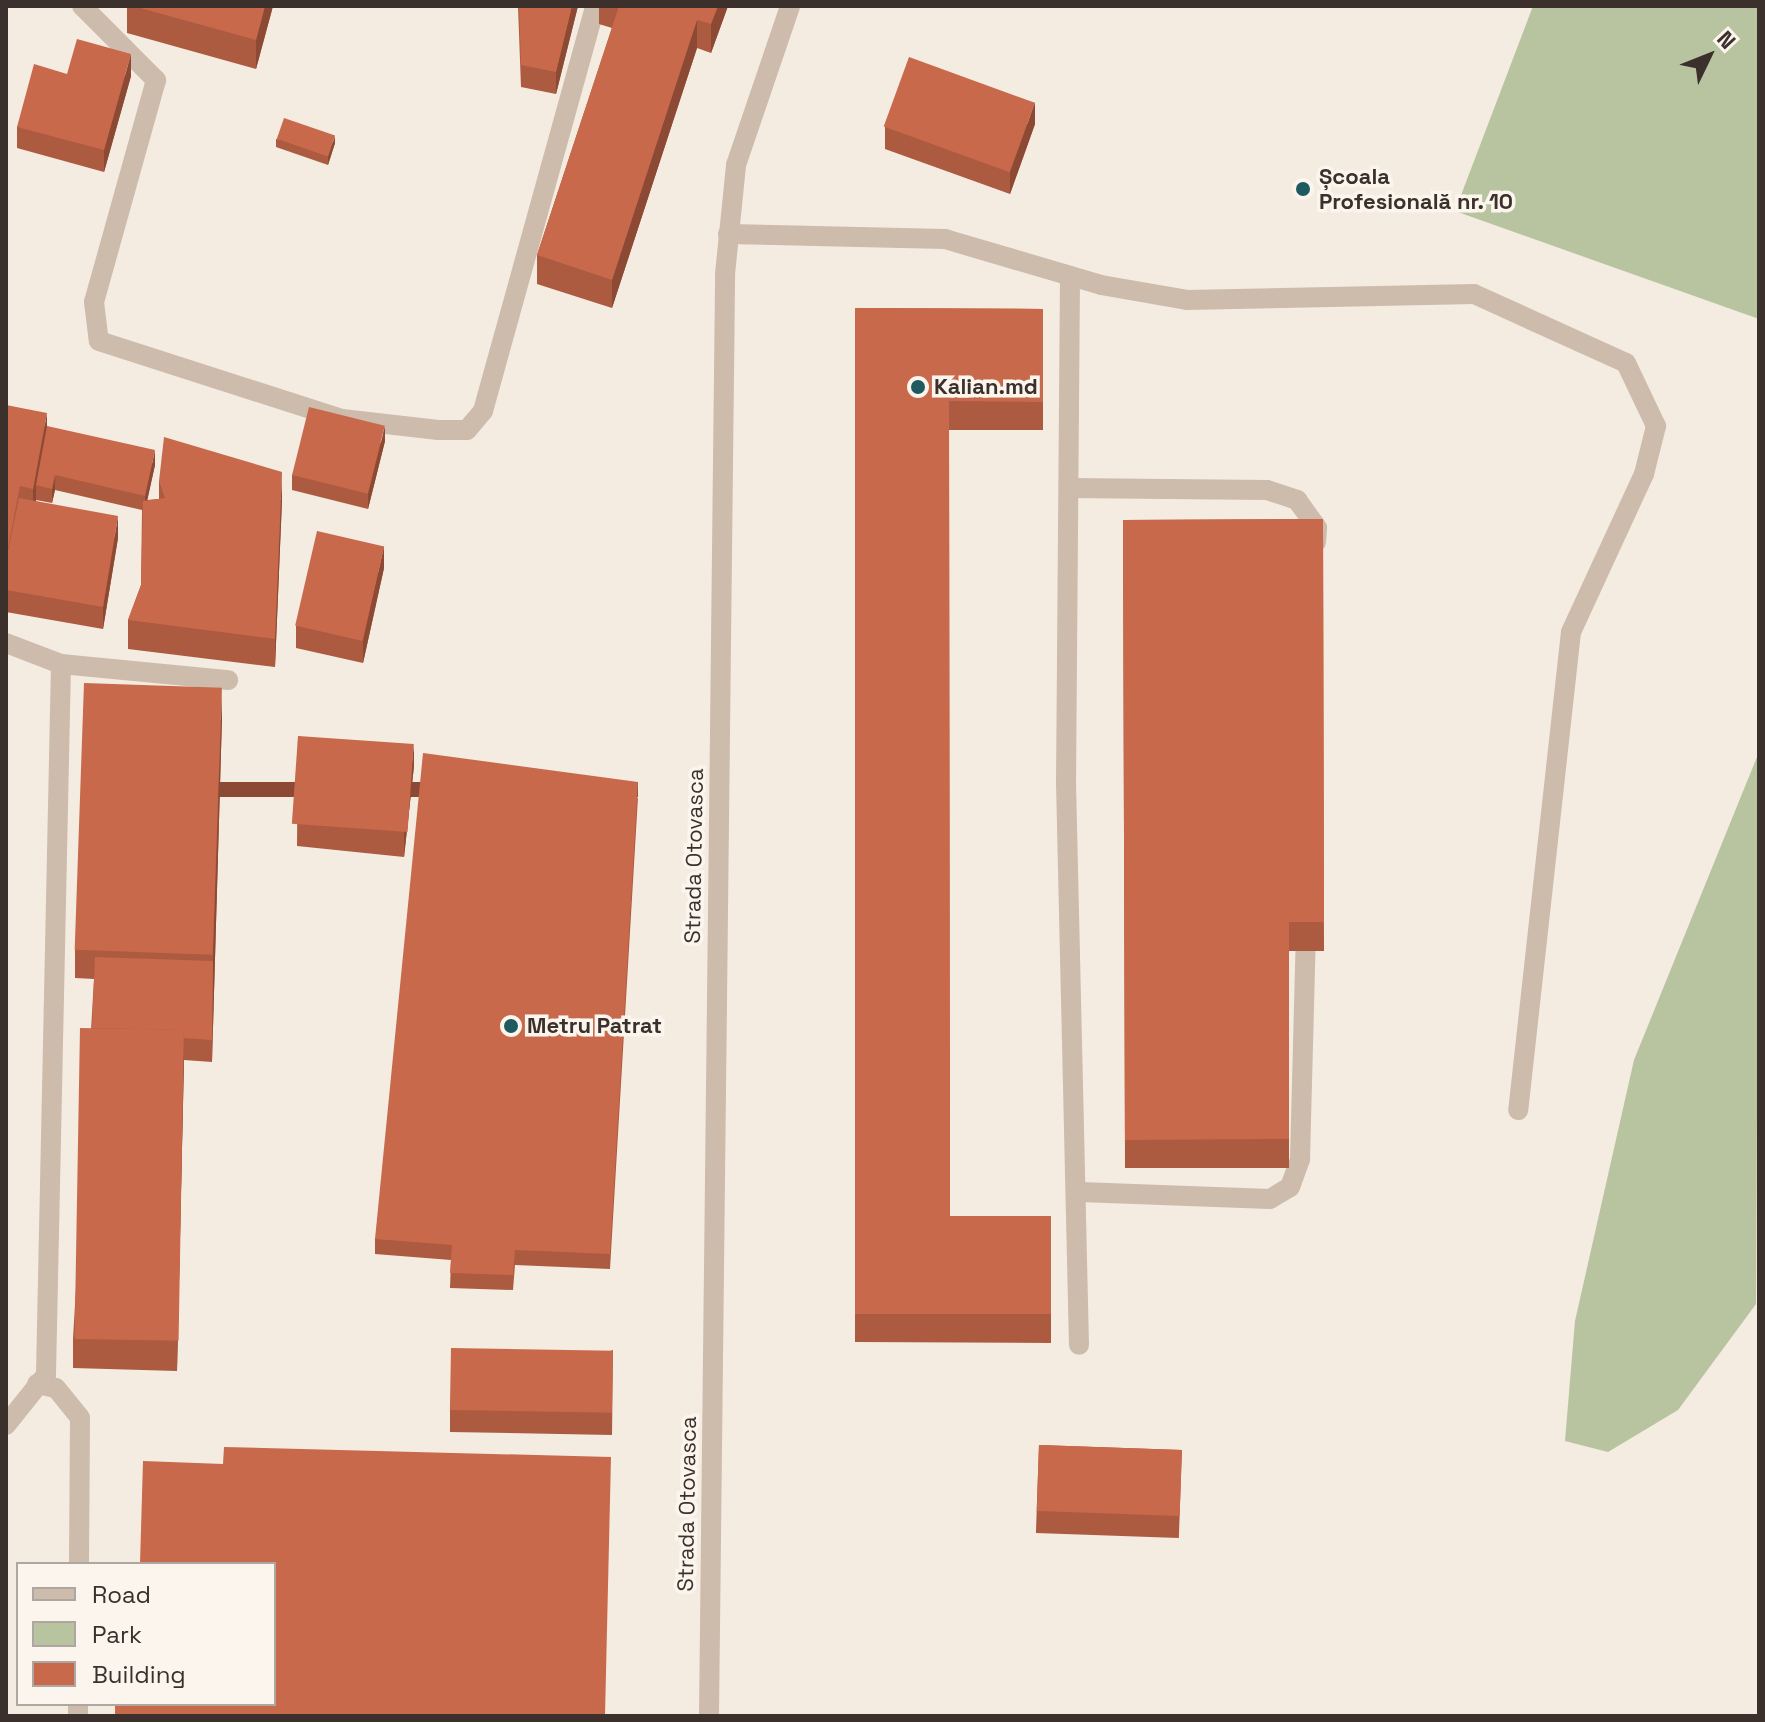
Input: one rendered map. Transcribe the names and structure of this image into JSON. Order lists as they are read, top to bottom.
{
  "streets": {
    "street": ["Strada Otovasca"]
  },
  "places": ["Școala Profesională nr. 10", "Kalian.md", "Metru Patrat"],
  "legend": ["Road", "Park", "Building"],
  "north": "top right"
}
